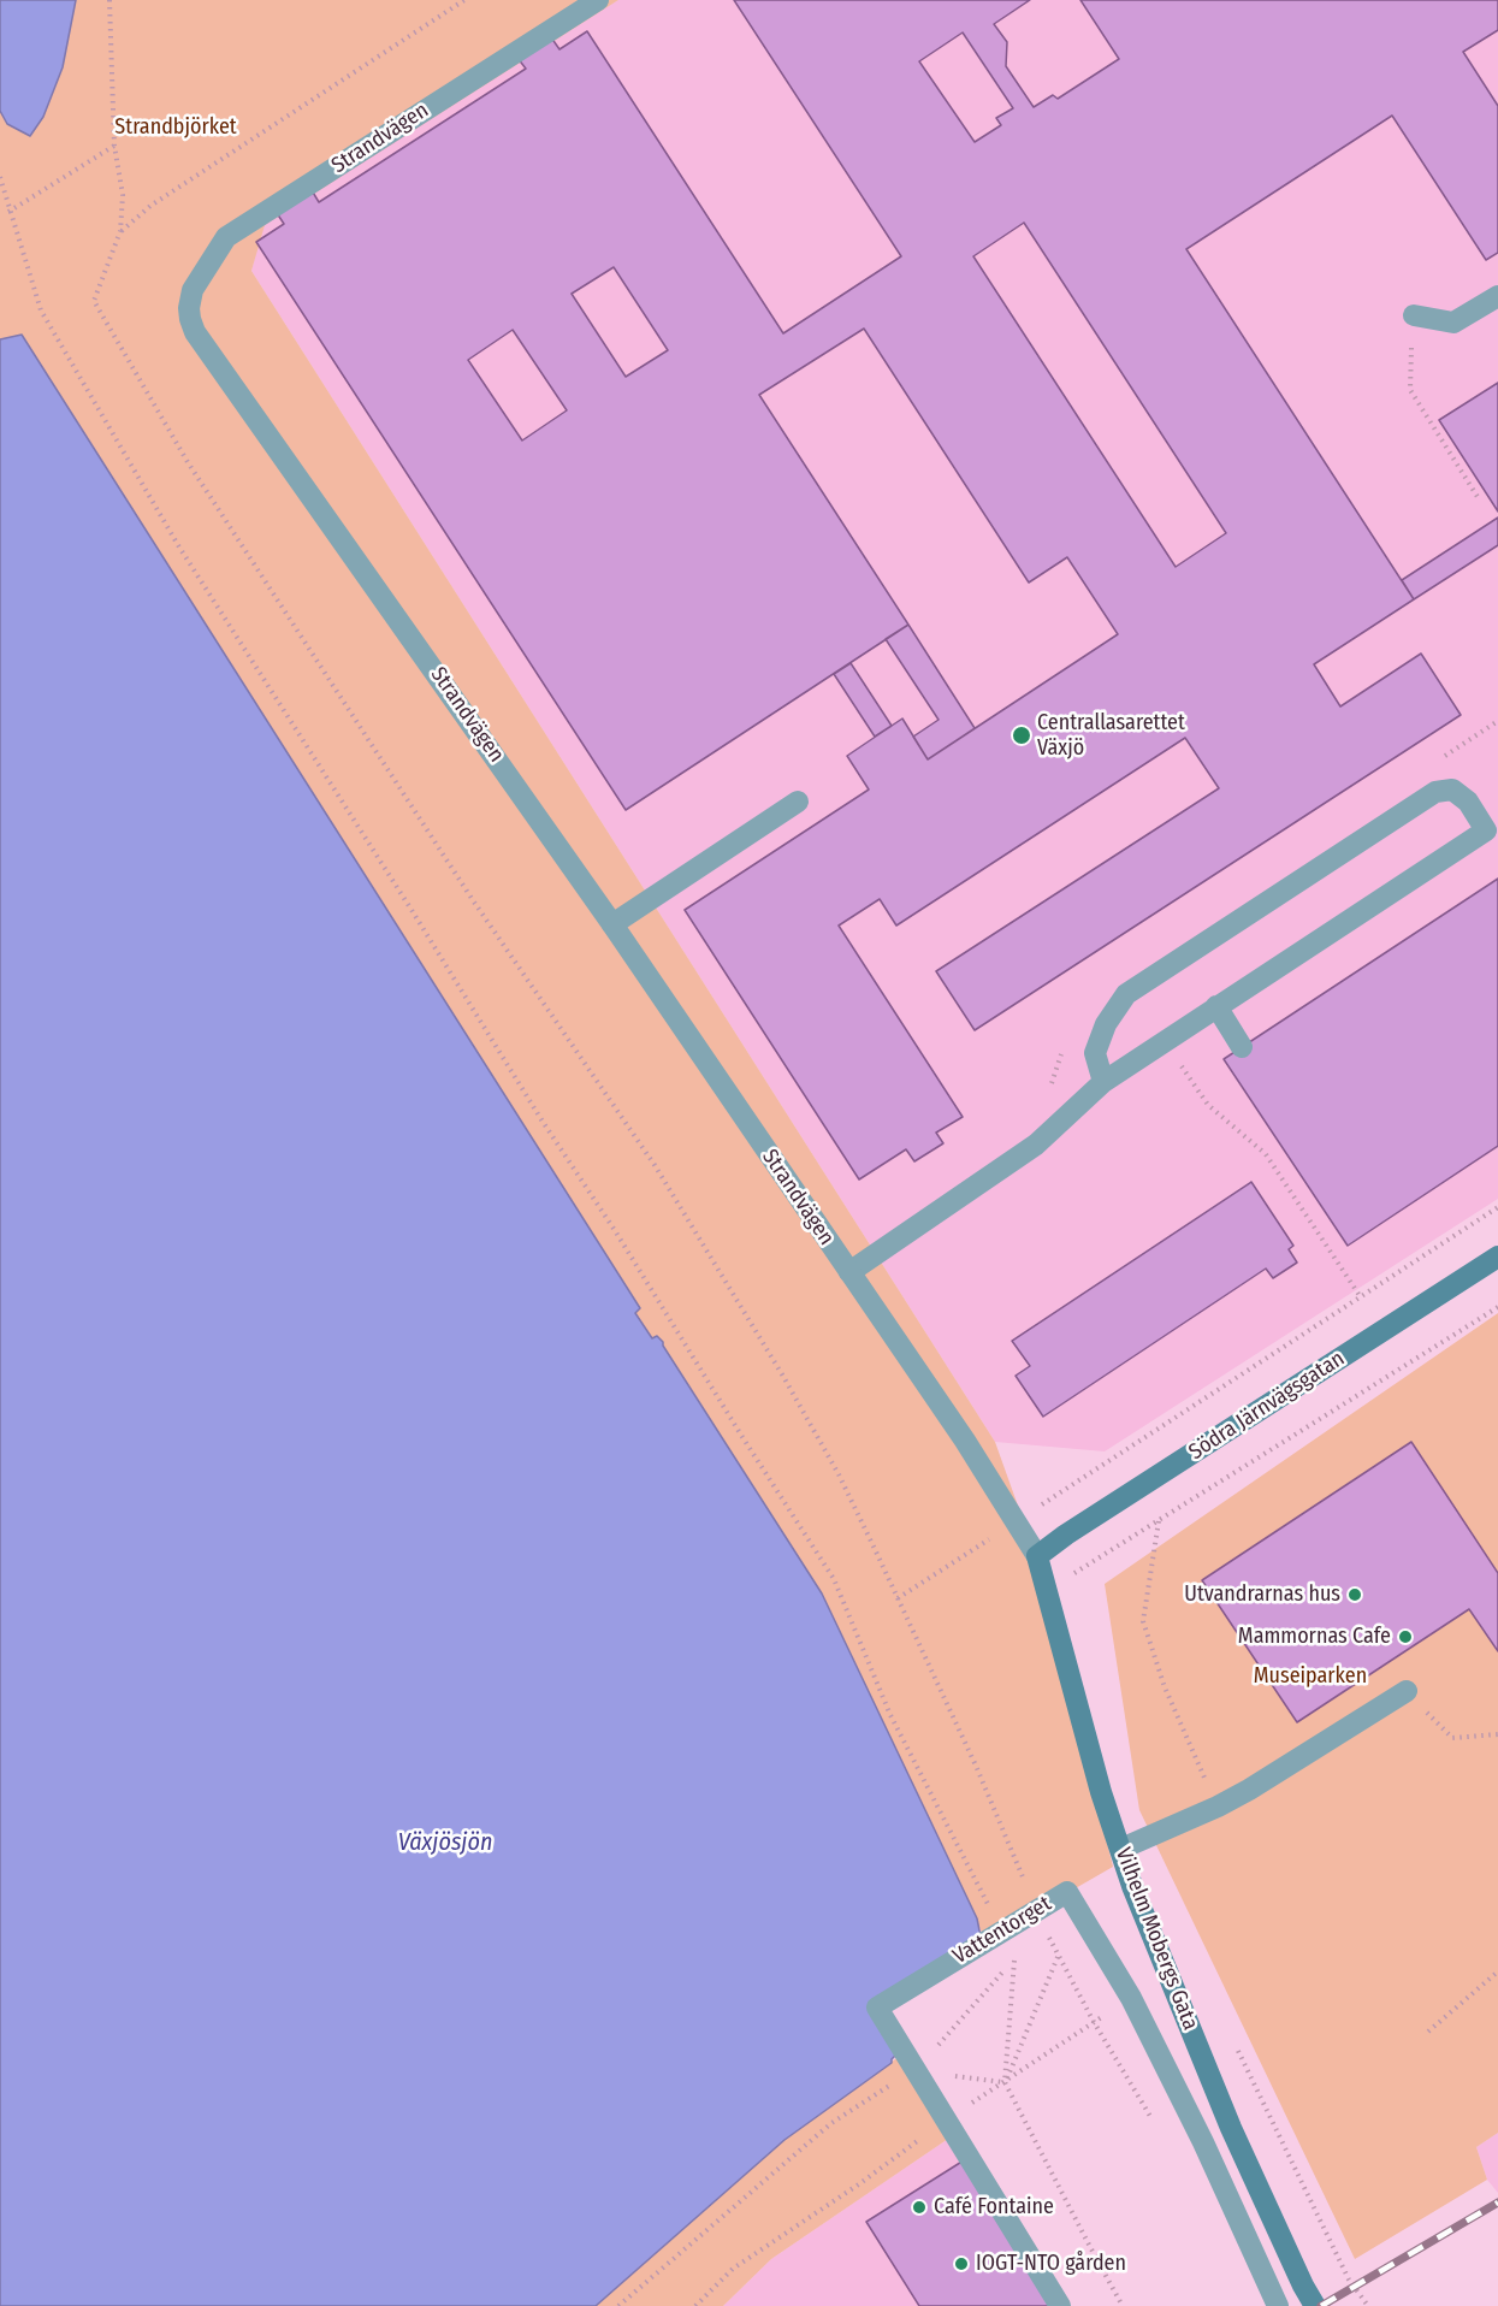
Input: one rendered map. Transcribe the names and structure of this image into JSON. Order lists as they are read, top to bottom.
{
  "streets": {
    "street": [
      "Strandvägen",
      "Södra Järnvägsgatan",
      "Vattentorget",
      "Vilhelm Mobergs Gata"
    ]
  },
  "crossings": [
    ["Strandvägen", "Södra Järnvägsgatan"],
    ["Strandvägen", "Vilhelm Mobergs Gata"],
    ["Södra Järnvägsgatan", "Vilhelm Mobergs Gata"]
  ],
  "water": ["Växjösjön"],
  "parks": ["Strandbjörket", "Museiparken"],
  "places": [
    "Centrallasarettet Växjö",
    "Utvandrarnas hus",
    "Mammornas Cafe",
    "Café Fontaine",
    "IOGT-NTO gården"
  ]
}
